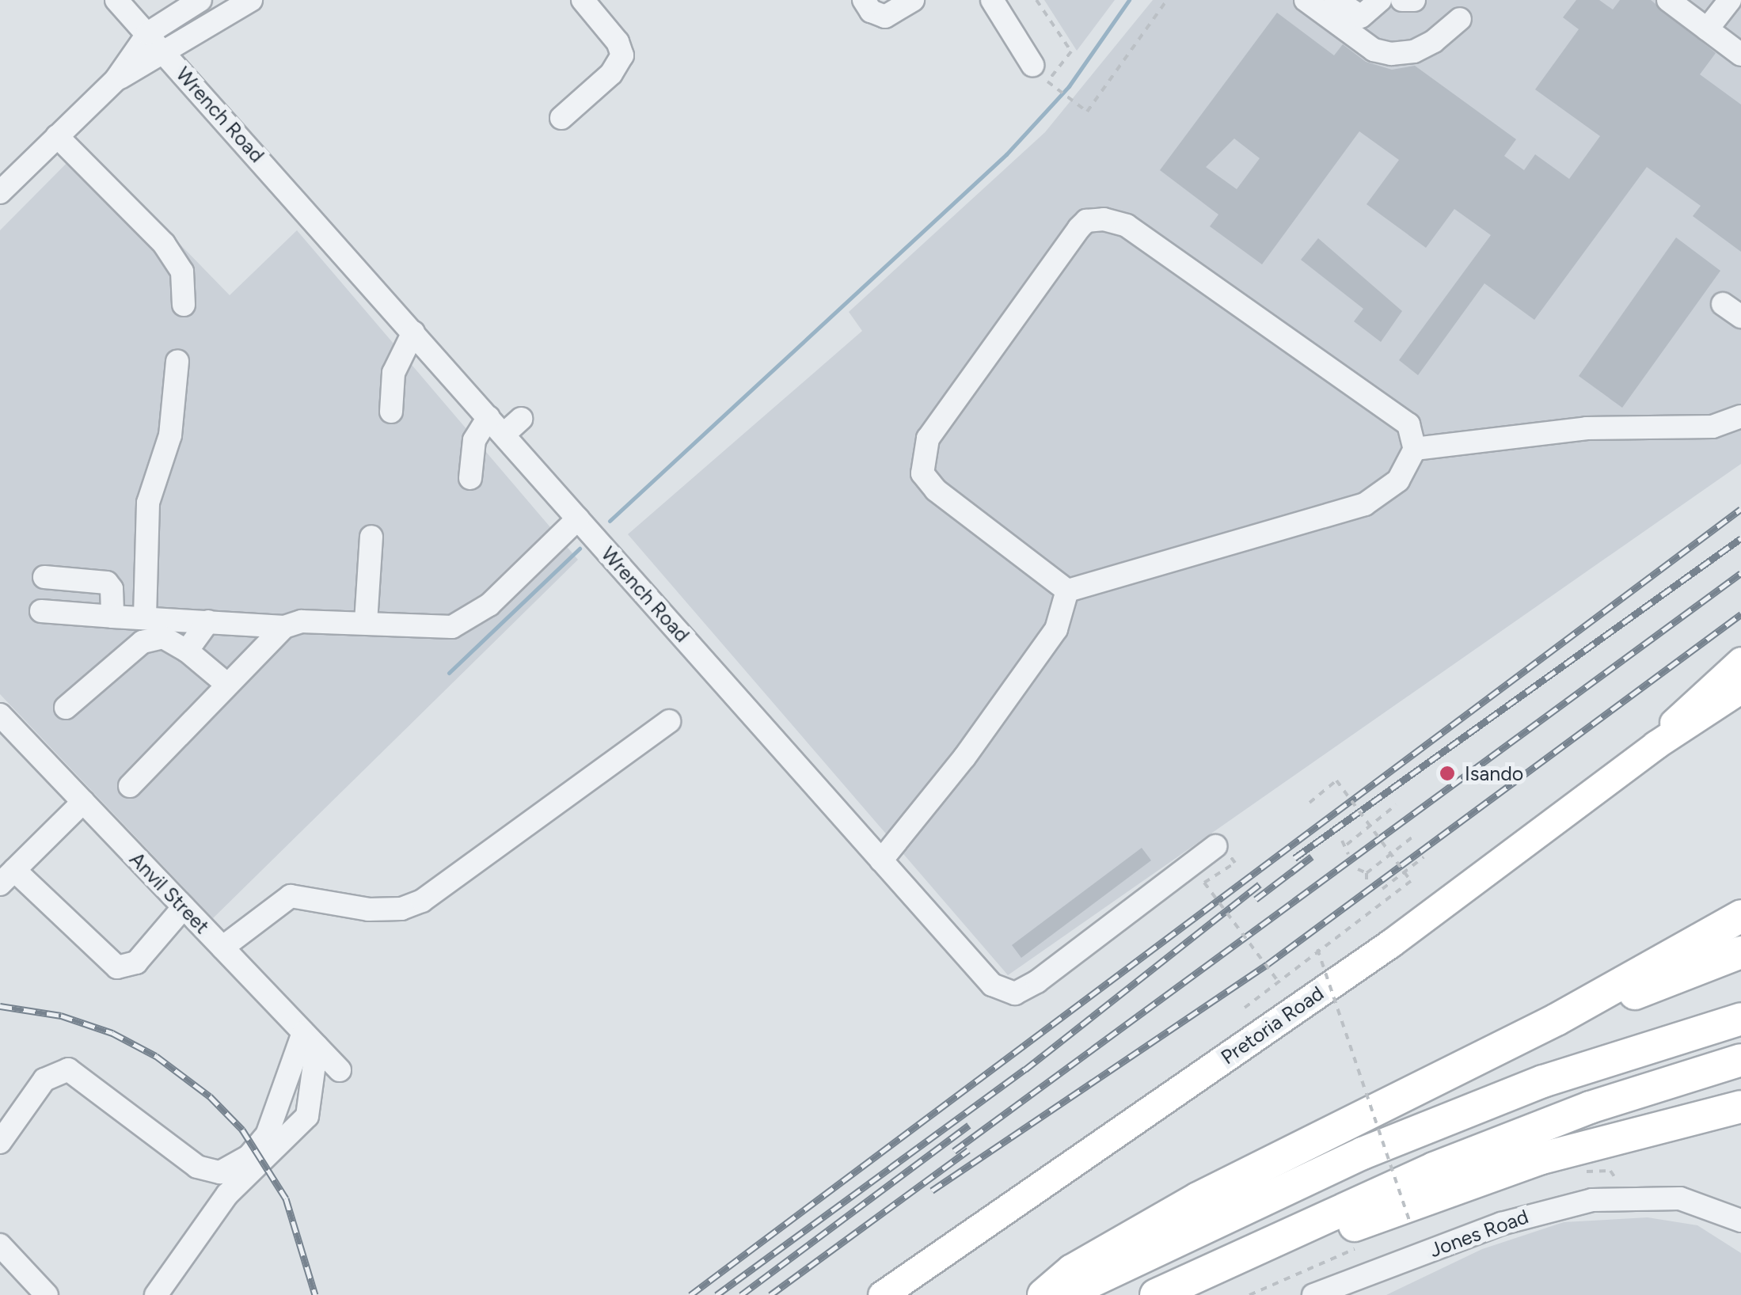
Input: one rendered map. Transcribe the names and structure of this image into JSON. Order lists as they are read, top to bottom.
{
  "streets": {
    "main road": ["Pretoria Road"],
    "street": ["Wrench Road", "Anvil Street", "Jones Road"]
  },
  "places": ["Isando"]
}
